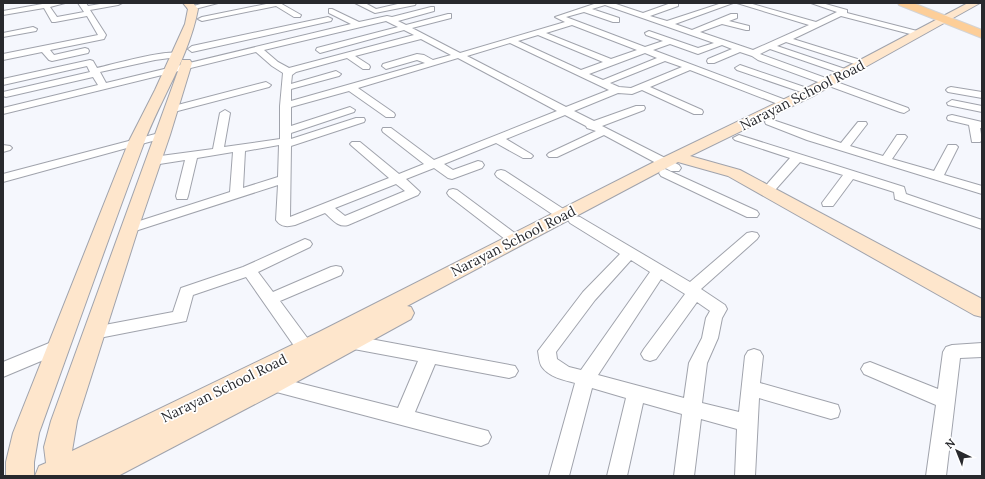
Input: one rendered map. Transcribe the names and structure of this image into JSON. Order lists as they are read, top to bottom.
{
  "streets": {
    "street": ["Narayan School Road"]
  },
  "north": "top left"
}
